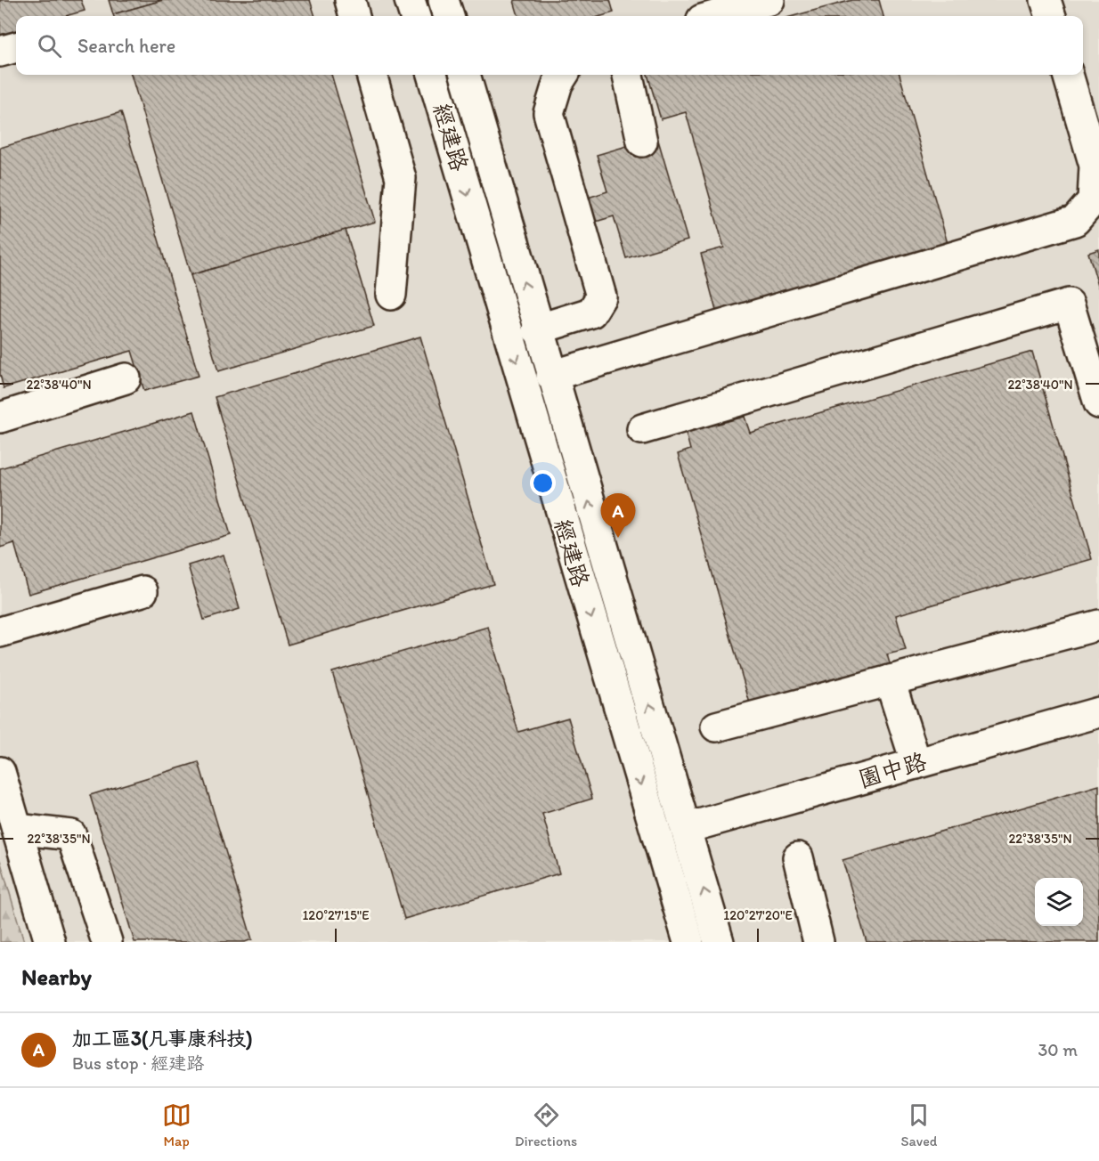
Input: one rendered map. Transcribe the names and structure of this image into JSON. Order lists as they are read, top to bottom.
{
  "streets": {
    "street": ["經建路", "園中路"]
  },
  "crossings": [
    ["經建路", "園中路"]
  ],
  "page": {
    "search": "Search here",
    "pins": "A",
    "heading": "Nearby",
    "list": [
      {
        "mark": "A",
        "name": "加工區3(凡事康科技)",
        "note": "Bus stop · 經建路",
        "value": "30 m"
      }
    ],
    "nav": ["Map", "Directions", "Saved"]
  },
  "coordinates": [
    "22°38'40\"N",
    "22°38'35\"N",
    "120°27'15\"E",
    "120°27'20\"E"
  ]
}
